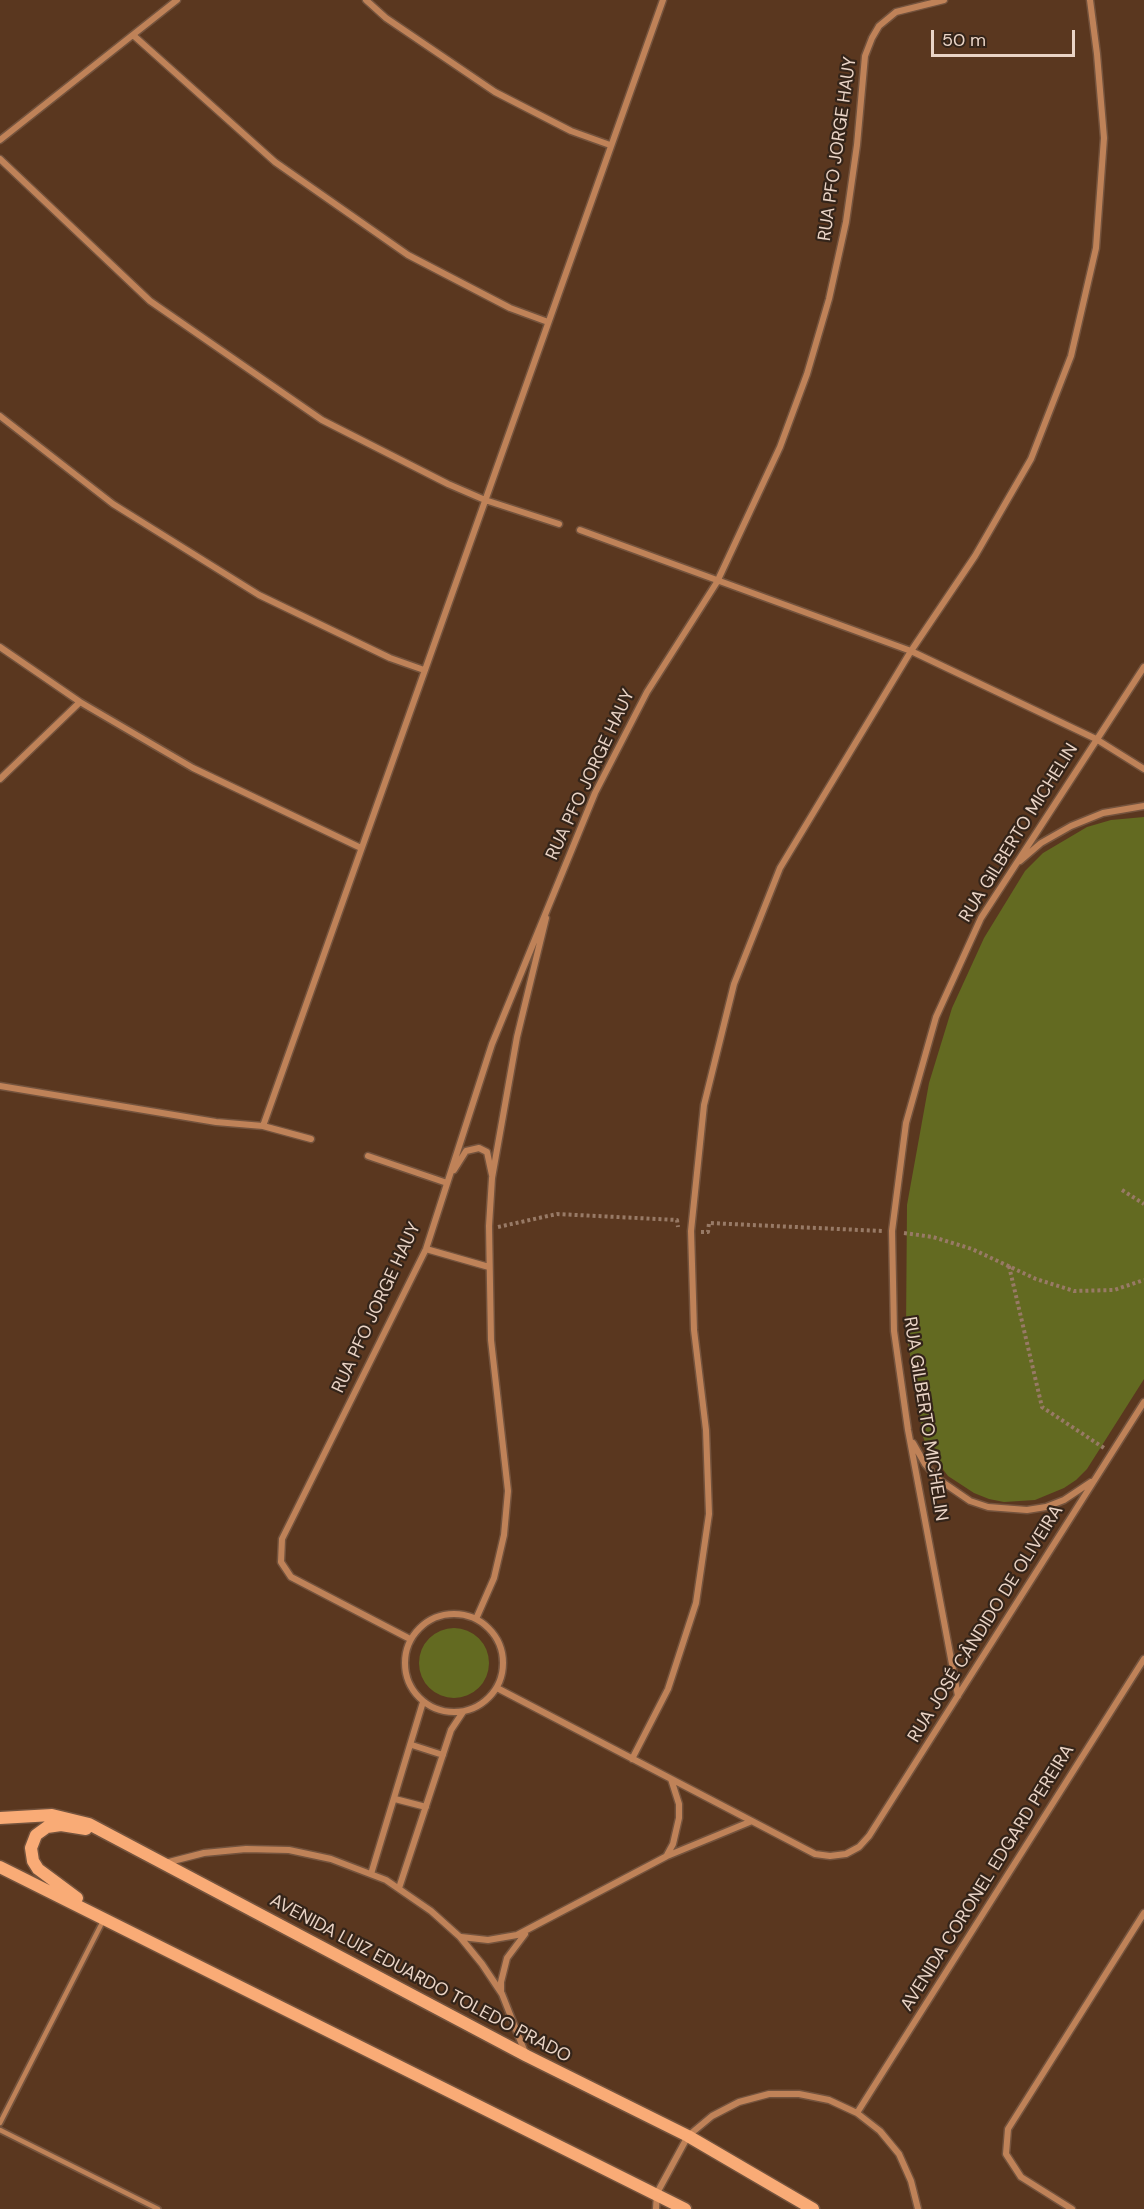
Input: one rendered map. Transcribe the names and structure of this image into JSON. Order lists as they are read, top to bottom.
{
  "streets": {
    "main road": ["AVENIDA LUIZ EDUARDO TOLEDO PRADO"],
    "street": [
      "RUA PFO JORGE HAUY",
      "RUA GILBERTO MICHELIN",
      "RUA JOSÉ CÂNDIDO DE OLIVEIRA",
      "AVENIDA CORONEL EDGARD PEREIRA"
    ]
  },
  "crossings": [
    ["RUA GILBERTO MICHELIN", "RUA JOSÉ CÂNDIDO DE OLIVEIRA"]
  ],
  "scale_bar": "50 m"
}
